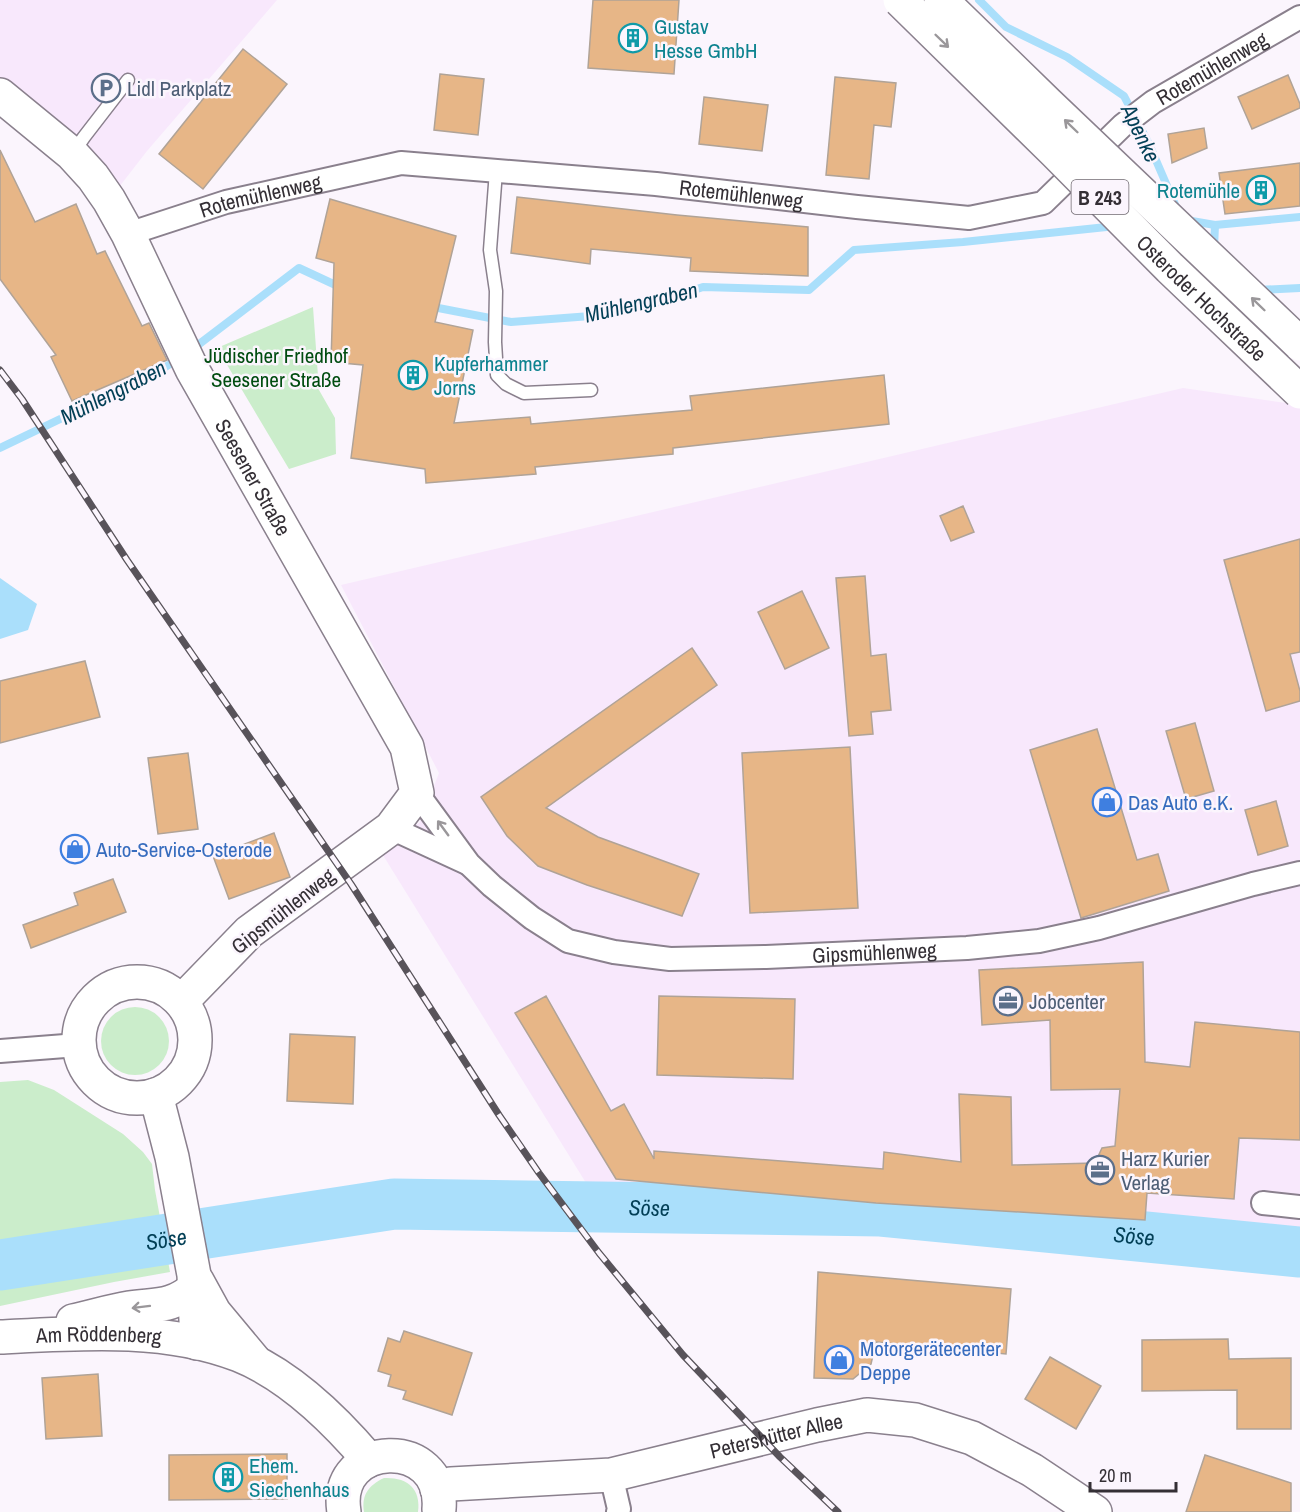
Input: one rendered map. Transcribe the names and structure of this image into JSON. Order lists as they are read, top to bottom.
{
  "streets": {
    "main road": [
      "B 243",
      "Osteroder Hochstraße",
      "Seesener Straße",
      "Gipsmühlenweg",
      "Am Röddenberg",
      "Petershütter Allee"
    ],
    "street": ["Rotemühlenweg"]
  },
  "crossings": [
    ["Rotemühlenweg", "Seesener Straße"],
    ["Seesener Straße", "Gipsmühlenweg"]
  ],
  "water": ["Apenke", "Mühlengraben", "Söse"],
  "parks": ["Jüdischer Friedhof Seesener Straße"],
  "places": {
    "building": [
      "Gustav Hesse GmbH",
      "Rotemühle",
      "Kupferhammer Jorns",
      "Ehem. Siechenhaus"
    ],
    "parking": ["Lidl Parkplatz"],
    "shop": ["Das Auto e.K.", "Auto-Service-Osterode", "Motorgerätecenter Deppe"],
    "office": ["Jobcenter", "Harz Kurier Verlag"]
  },
  "scale_bar": "20 m"
}
